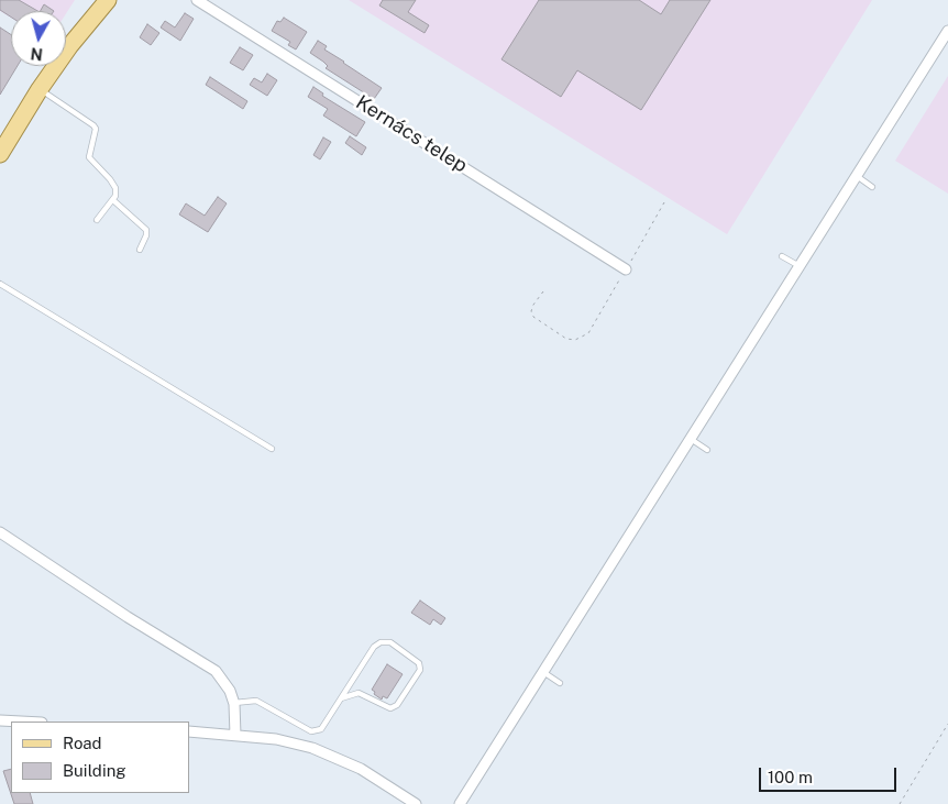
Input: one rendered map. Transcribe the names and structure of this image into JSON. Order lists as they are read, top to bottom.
{
  "streets": {
    "street": ["Kernács telep"]
  },
  "legend": ["Road", "Building"],
  "scale_bar": "100 m",
  "north": "bottom"
}
